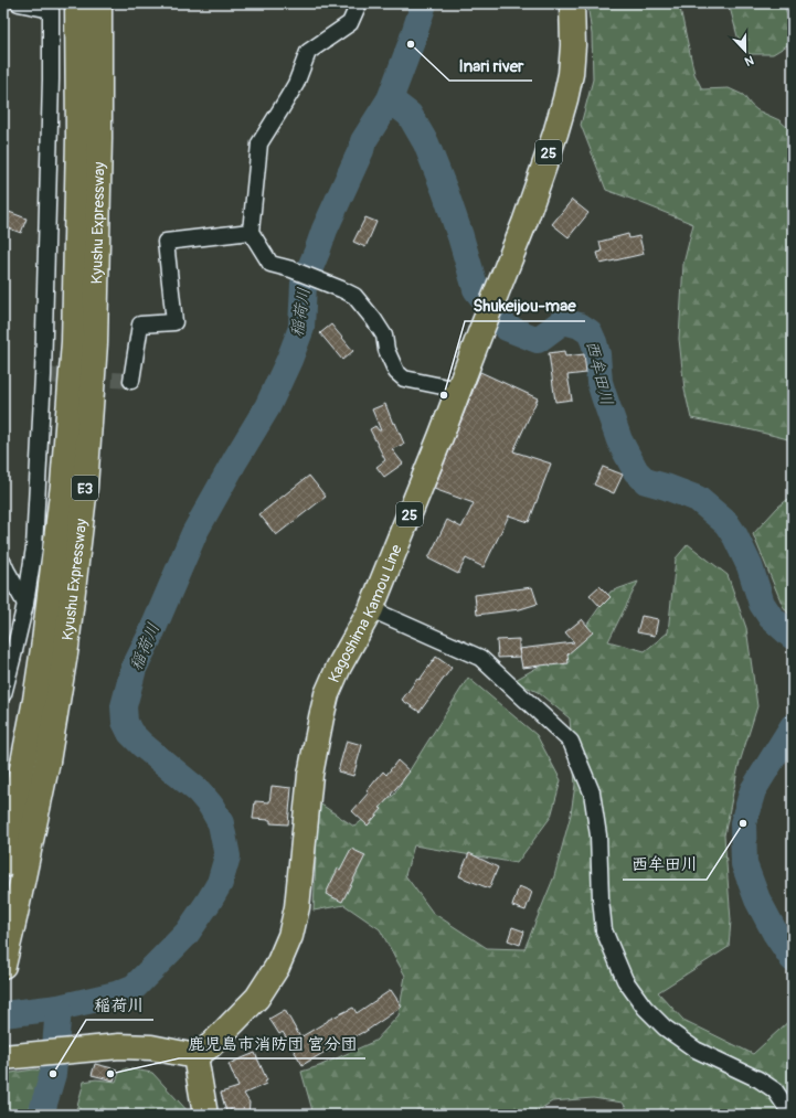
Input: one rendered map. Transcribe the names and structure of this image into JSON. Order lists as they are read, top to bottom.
{
  "streets": {
    "main road": [
      "25",
      "Kyushu Expressway",
      "E3",
      "Kagoshima Kamou Line"
    ]
  },
  "water": ["稲荷川", "西牟田川"],
  "places": [
    "Inari river",
    "Shukeijou-mae",
    "西牟田川",
    "稲荷川",
    "鹿児島市消防団 宮分団"
  ],
  "north": "bottom"
}
